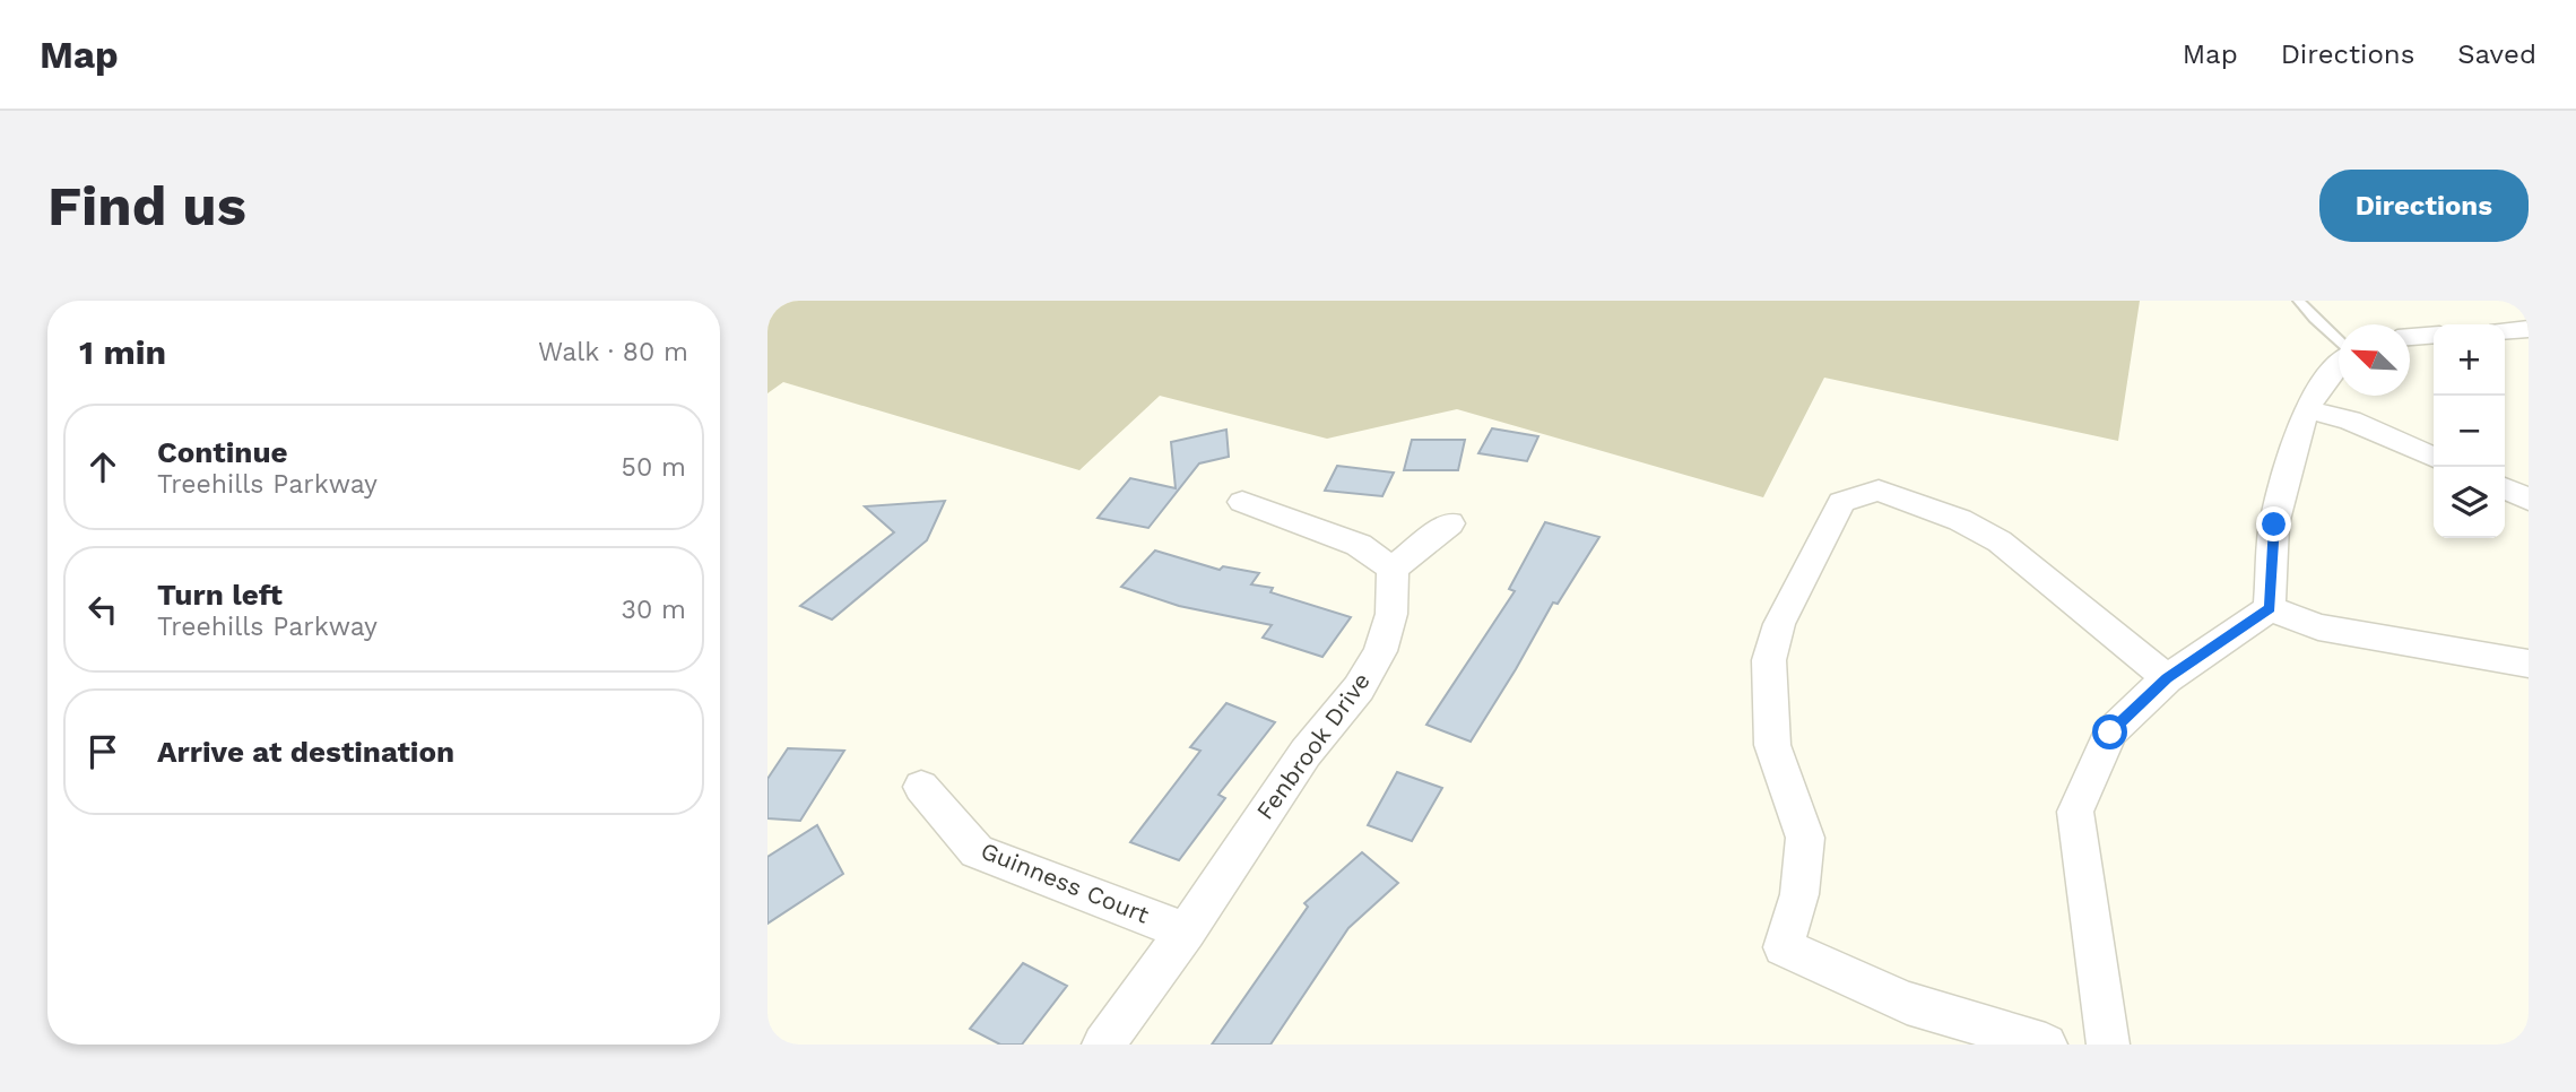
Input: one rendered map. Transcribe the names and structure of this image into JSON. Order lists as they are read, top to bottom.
{
  "streets": {
    "street": ["Fenbrook Drive", "Guinness Court"]
  },
  "crossings": [
    ["Fenbrook Drive", "Guinness Court"]
  ],
  "north": "top left",
  "page": {
    "header": "Map",
    "nav": ["Map", "Directions", "Saved"],
    "buttons": "Directions",
    "title": "Find us",
    "heading": ["1 min", "Walk · 80 m"],
    "map_buttons": ["+", "−"],
    "list": [
      ["Continue", "Treehills Parkway", "50 m"],
      ["Turn left", "Treehills Parkway", "30 m"],
      "Arrive at destination"
    ]
  }
}
